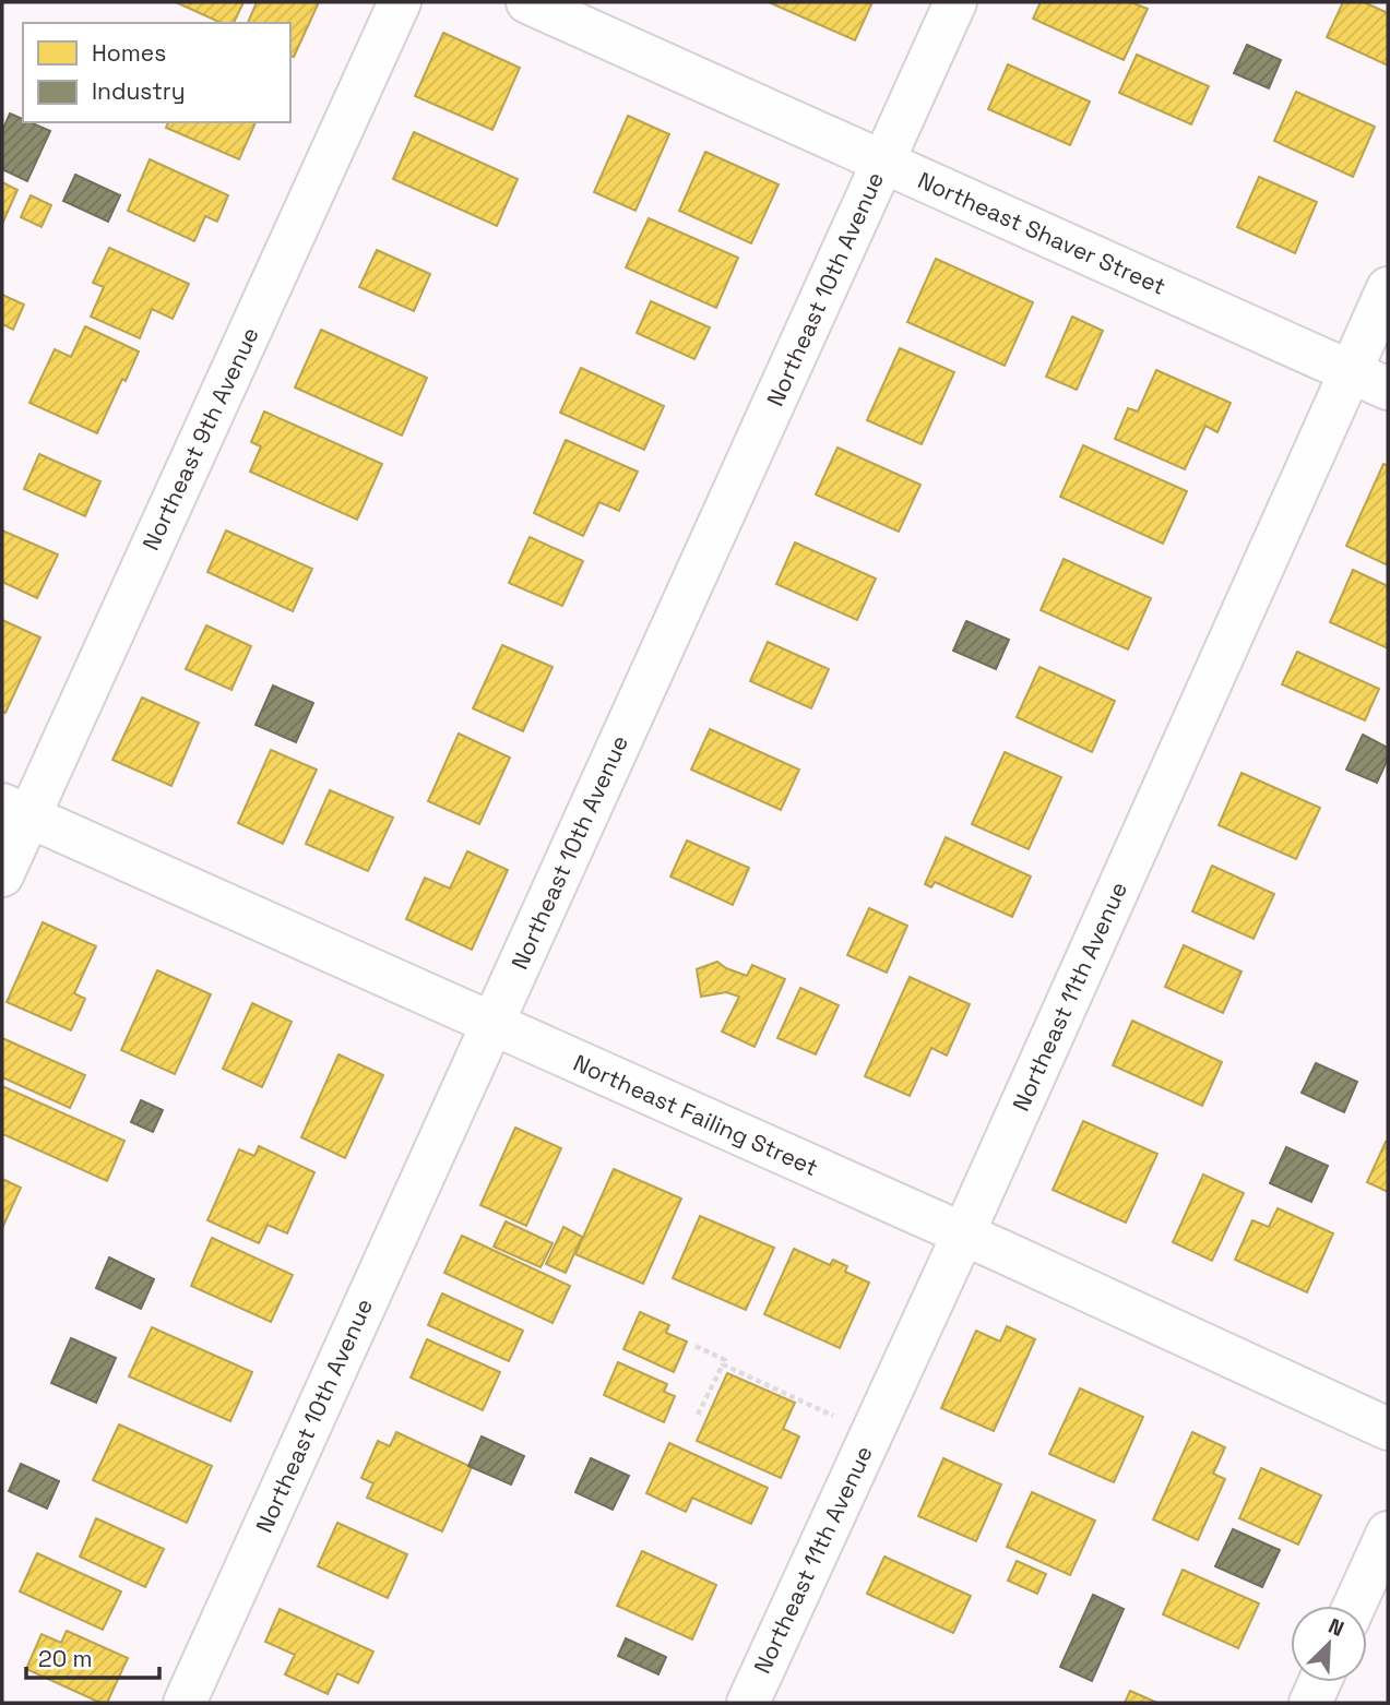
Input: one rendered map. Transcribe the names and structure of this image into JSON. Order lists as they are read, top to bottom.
{
  "streets": {
    "street": [
      "Northeast Shaver Street",
      "Northeast 10th Avenue",
      "Northeast 9th Avenue",
      "Northeast 11th Avenue",
      "Northeast Failing Street"
    ]
  },
  "crossings": [
    ["Northeast Shaver Street", "Northeast 10th Avenue"],
    ["Northeast Shaver Street", "Northeast 11th Avenue"],
    ["Northeast 10th Avenue", "Northeast Failing Street"],
    ["Northeast 9th Avenue", "Northeast Failing Street"],
    ["Northeast 11th Avenue", "Northeast Failing Street"]
  ],
  "legend": ["Homes", "Industry"],
  "scale_bar": "20 m",
  "north": "top right"
}
